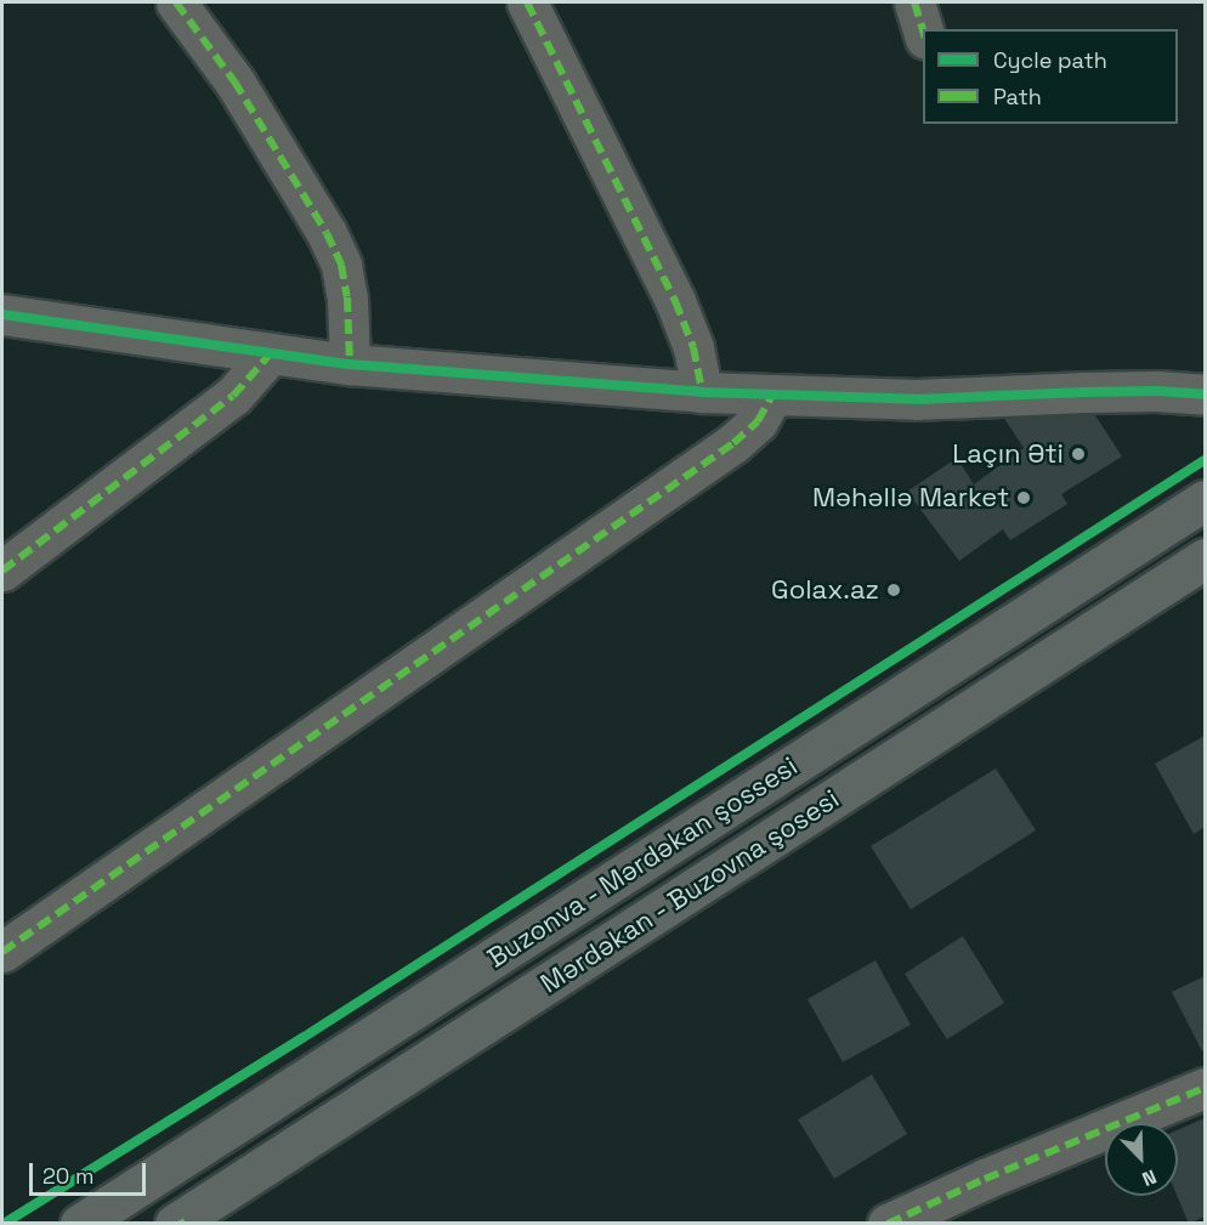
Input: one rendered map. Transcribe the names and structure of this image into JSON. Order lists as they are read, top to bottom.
{
  "streets": {
    "main road": ["Buzonva - Mərdəkan şossesi", "Mərdəkan - Buzovna şosesi"]
  },
  "places": ["Laçın Əti", "Məhəllə Market", "Golax.az"],
  "legend": ["Cycle path", "Path"],
  "scale_bar": "20 m",
  "north": "bottom right"
}
